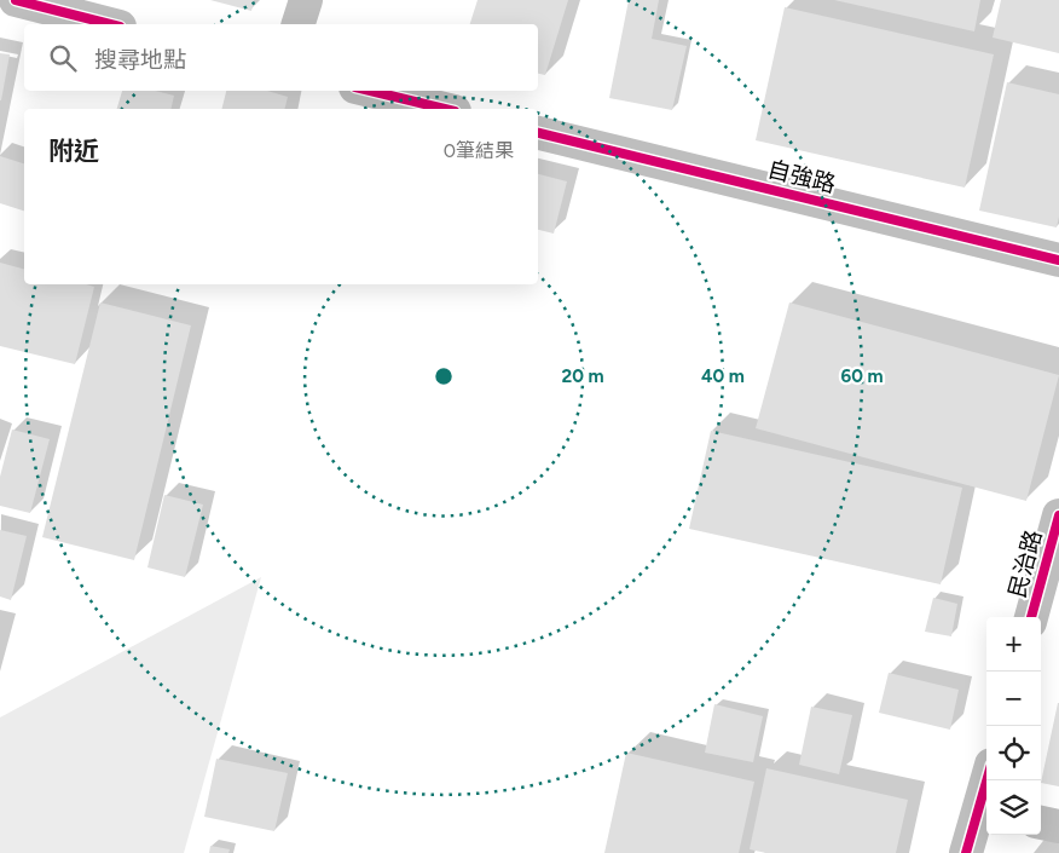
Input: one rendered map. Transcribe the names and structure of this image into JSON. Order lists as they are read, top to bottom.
{
  "streets": {
    "street": ["自強路", "民治路"]
  },
  "page": {
    "search": "搜尋地點",
    "heading": ["附近", "0筆結果"],
    "map_buttons": ["+", "−"]
  },
  "rings": ["20 m", "40 m", "60 m"]
}
